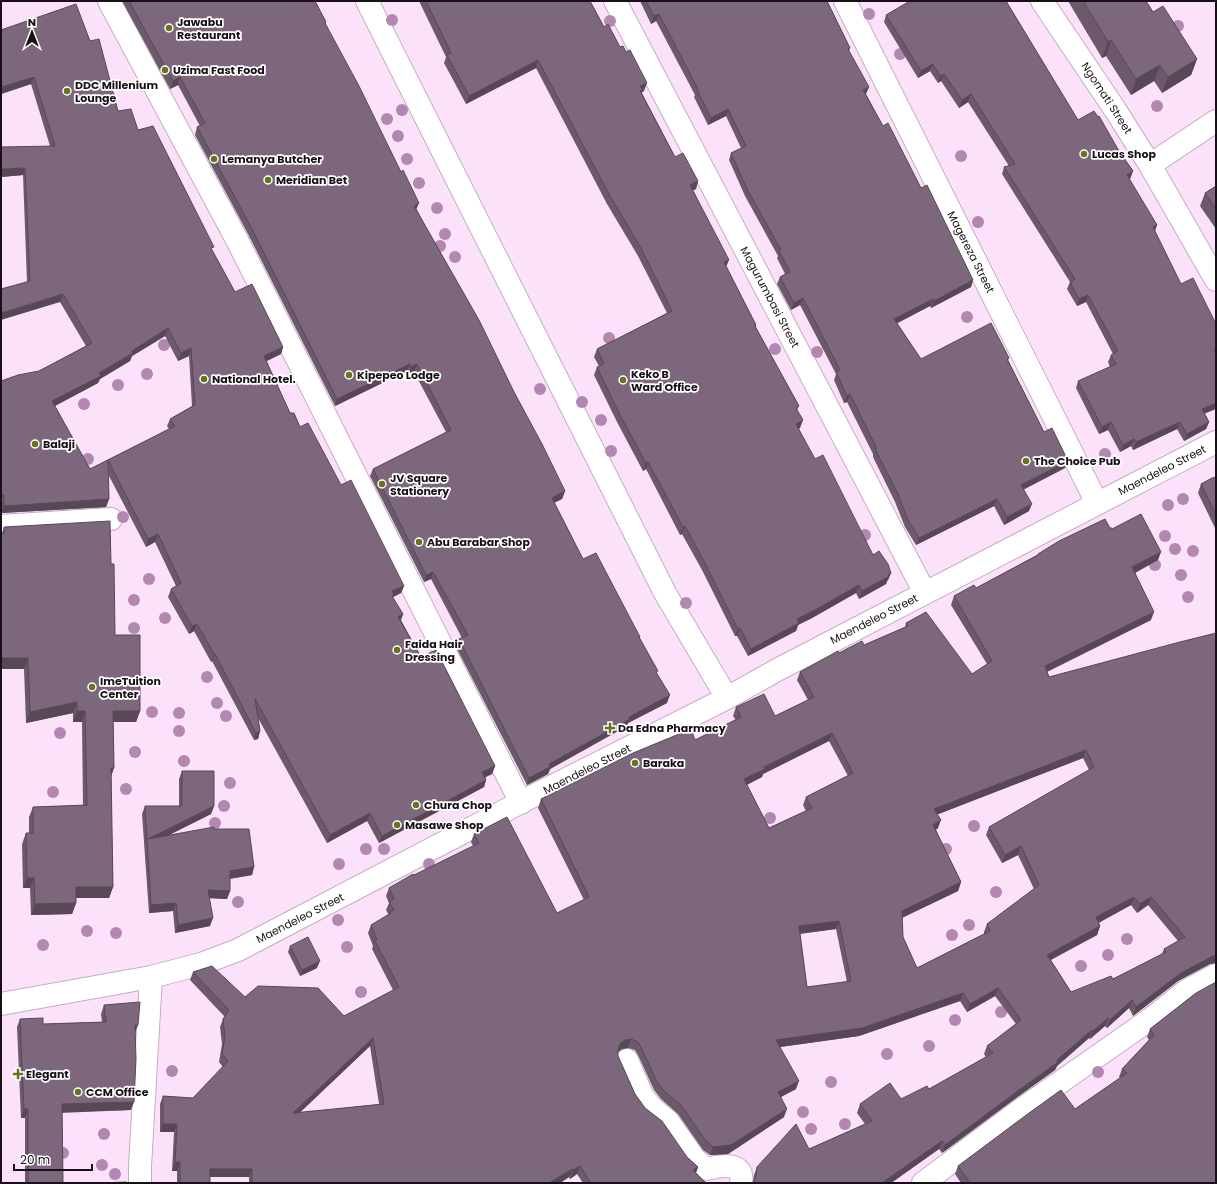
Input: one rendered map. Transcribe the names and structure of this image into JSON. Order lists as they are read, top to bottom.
{
  "streets": {
    "street": [
      "Ngomati Street",
      "Magereza Street",
      "Magurumbasi Street",
      "Maendeleo Street"
    ]
  },
  "crossings": [
    ["Magereza Street", "Maendeleo Street"],
    ["Magurumbasi Street", "Maendeleo Street"]
  ],
  "places": {
    "other": [
      "Jawabu Restaurant",
      "Uzima Fast Food",
      "DDC Millenium Lounge",
      "Lucas Shop",
      "Lemanya Butcher",
      "Meridian Bet",
      "Kipepeo Lodge",
      "National Hotel.",
      "Keko B Ward Office",
      "Balaji",
      "The Choice Pub",
      "JV Square Stationery",
      "Abu Barabar Shop",
      "Faida Hair Dressing",
      "ImeTuition Center",
      "Baraka",
      "Chura Chop",
      "Masawe Shop",
      "CCM Office"
    ],
    "health": ["Da Edna Pharmacy", "Elegant"]
  },
  "scale_bar": "20 m",
  "north": "top"
}
